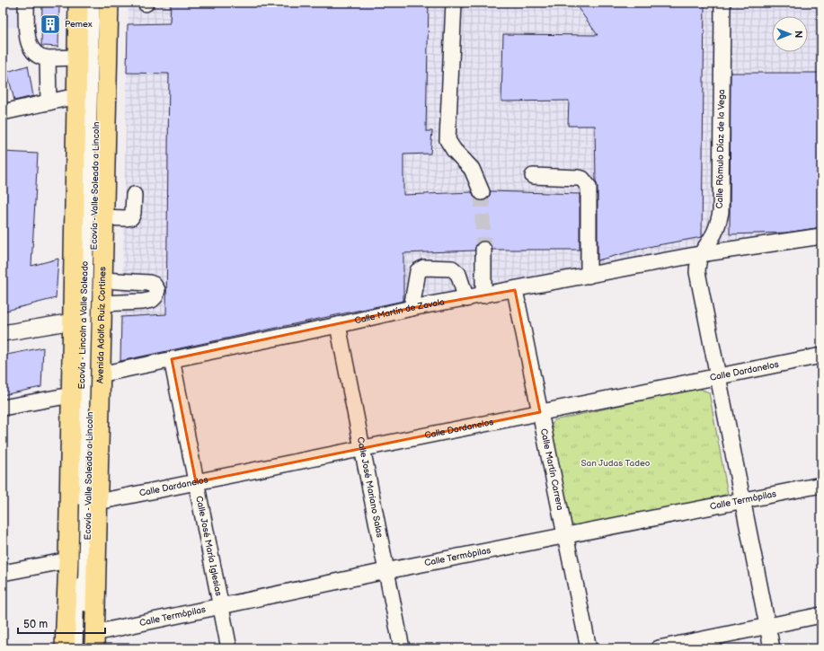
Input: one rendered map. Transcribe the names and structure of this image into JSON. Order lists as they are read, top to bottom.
{
  "streets": {
    "main road": ["Avenida Adolfo Ruíz Cortines"],
    "street": [
      "Calle Rómulo Díaz de la Vega",
      "Ecovía - Valle Soleado a Lincoln",
      "Calle Martín de Zavala",
      "Ecovía - Lincoln a Valle Soleado",
      "Calle Dardanelos",
      "Calle Martín Carrera",
      "Calle José Mariano Salas",
      "Calle Termópilas",
      "Calle José María Iglesias"
    ]
  },
  "crossings": [
    ["Calle Rómulo Díaz de la Vega", "Calle Martín de Zavala"],
    ["Calle Rómulo Díaz de la Vega", "Calle Dardanelos"],
    ["Calle Rómulo Díaz de la Vega", "Calle Termópilas"],
    ["Ecovía - Valle Soleado a Lincoln", "Avenida Adolfo Ruíz Cortines"],
    ["Ecovía - Valle Soleado a Lincoln", "Calle Termópilas"],
    ["Calle Martín de Zavala", "Avenida Adolfo Ruíz Cortines"],
    ["Calle Martín de Zavala", "Calle Martín Carrera"],
    ["Calle Martín de Zavala", "Calle José Mariano Salas"],
    ["Calle Martín de Zavala", "Calle José María Iglesias"],
    ["Avenida Adolfo Ruíz Cortines", "Calle Dardanelos"],
    ["Avenida Adolfo Ruíz Cortines", "Calle Termópilas"],
    ["Calle Dardanelos", "Calle Martín Carrera"],
    ["Calle Dardanelos", "Calle José Mariano Salas"],
    ["Calle Dardanelos", "Calle José María Iglesias"],
    ["Calle Martín Carrera", "Calle Termópilas"],
    ["Calle José Mariano Salas", "Calle Termópilas"],
    ["Calle Termópilas", "Calle José María Iglesias"]
  ],
  "parks": ["San Judas Tadeo"],
  "places": {
    "building": ["Pemex"]
  },
  "scale_bar": "50 m",
  "north": "right"
}
